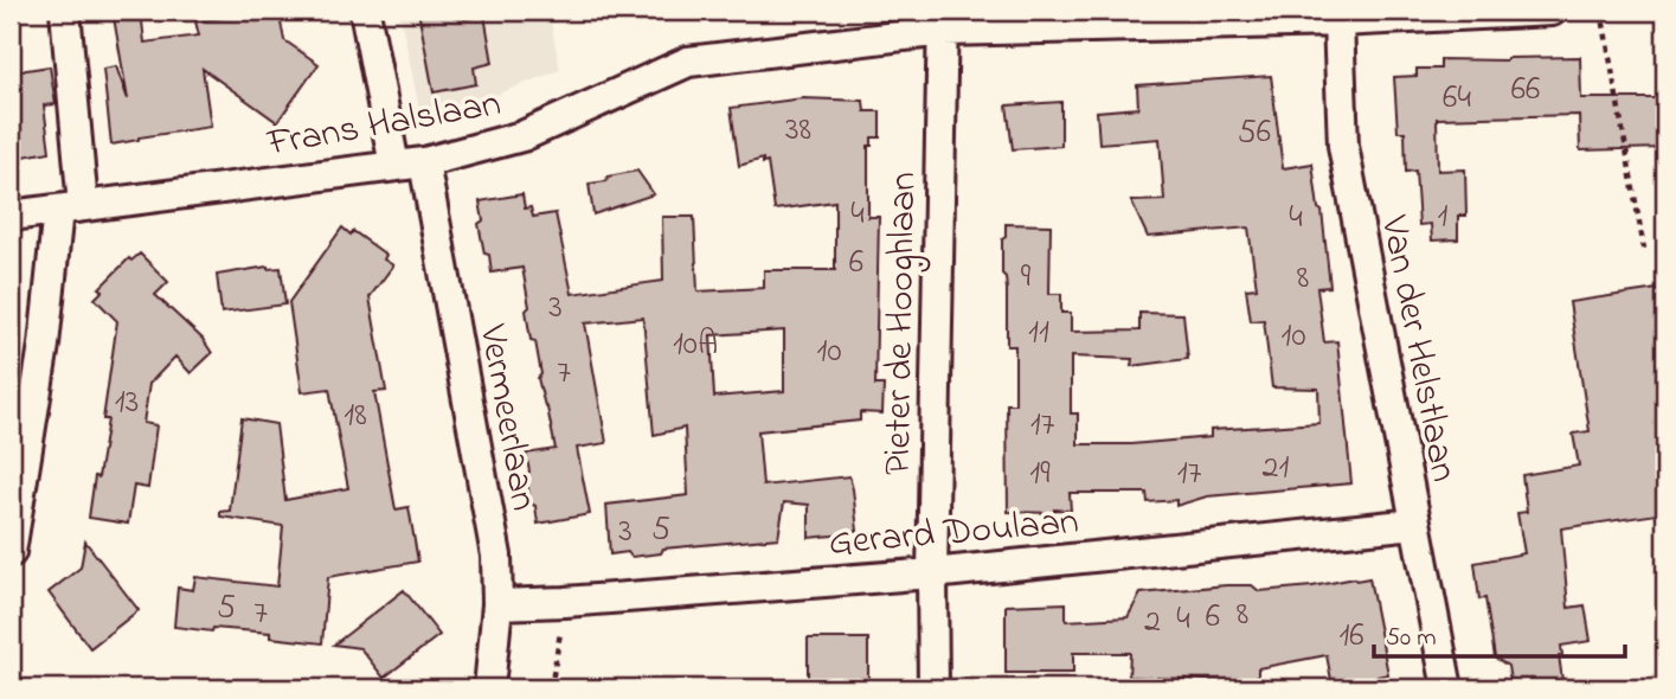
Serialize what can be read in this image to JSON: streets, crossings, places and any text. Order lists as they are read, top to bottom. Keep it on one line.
{"streets":{"street":["Frans Halslaan","Pieter de Hooghlaan","Van der Helstlaan","Vermeerlaan","Gerard Doulaan"]},"crossings":[["Frans Halslaan","Pieter de Hooghlaan"],["Frans Halslaan","Van der Helstlaan"],["Frans Halslaan","Vermeerlaan"],["Pieter de Hooghlaan","Gerard Doulaan"],["Van der Helstlaan","Gerard Doulaan"],["Vermeerlaan","Gerard Doulaan"]],"house_numbers":["66","64","38","56","4","1","4","6","9","8","3","11","10","10A","10","7","13","18","17","21","19","17","5","3","5","7","8","6","4","2","16"],"scale_bar":"50 m"}
